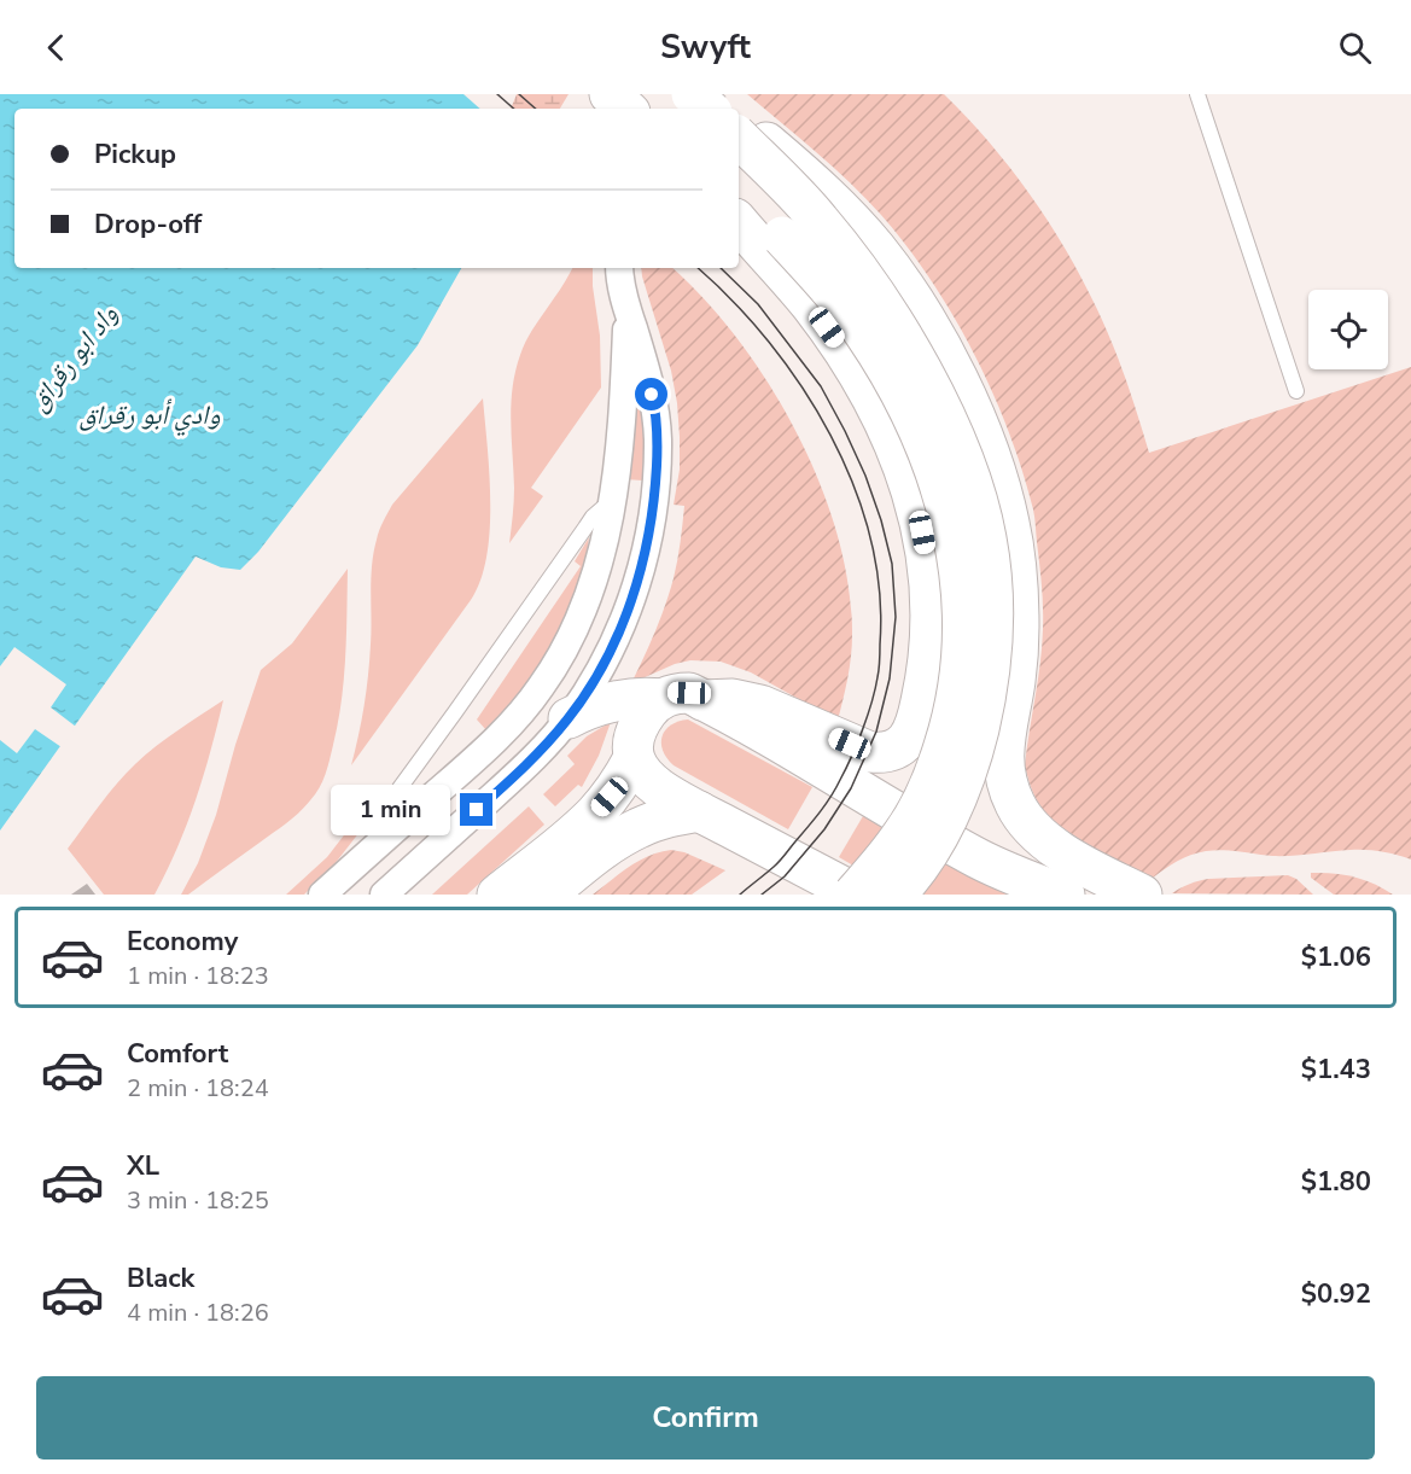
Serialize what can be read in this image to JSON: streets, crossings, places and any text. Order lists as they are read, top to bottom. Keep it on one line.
{"water":["واد ابو رقراق","وادي أبو رقراق"],"page":{"header":"Swyft","banner":["Pickup","Drop-off"],"bubble":"1 min","list":[{"name":"Economy","note":"1 min · 18:23","value":"$1.06"},{"name":"Comfort","note":"2 min · 18:24","value":"$1.43"},{"name":"XL","note":"3 min · 18:25","value":"$1.80"},{"name":"Black","note":"4 min · 18:26","value":"$0.92"}],"buttons":"Confirm"}}
